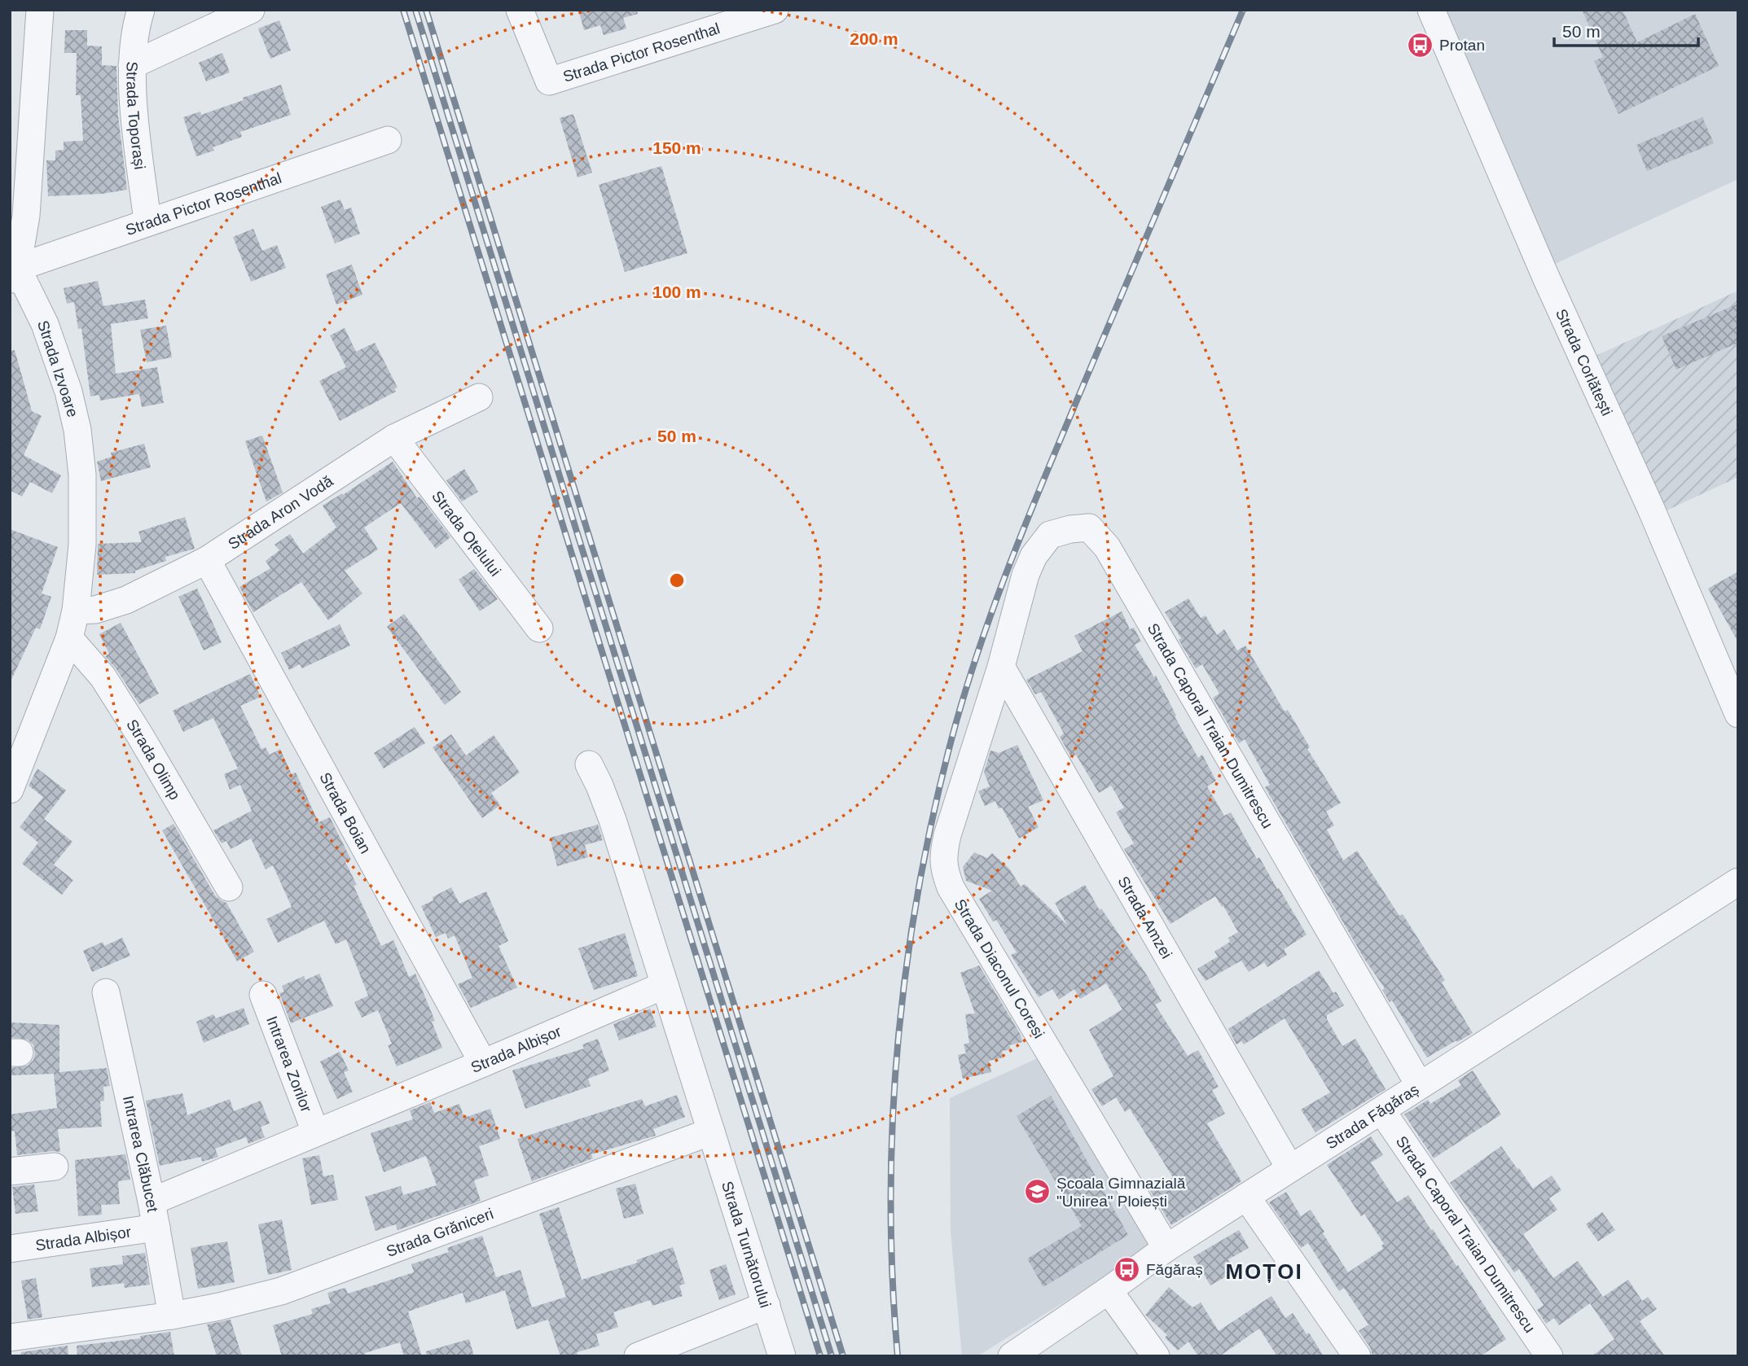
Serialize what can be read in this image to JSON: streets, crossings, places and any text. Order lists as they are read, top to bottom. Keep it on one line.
{"streets":{"street":["Strada Pictor Rosenthal","Strada Toporași","Strada Corlătești","Strada Izvoare","Strada Aron Vodă","Strada Oțelului","Strada Caporal Traian Dumitrescu","Strada Olimp","Strada Boian","Strada Amzei","Strada Diaconul Coresi","Strada Albișor","Intrarea Zorilor","Strada Făgăraș","Intrarea Clăbucet","Strada Grăniceri","Strada Turnătorului"]},"crossings":[["Strada Pictor Rosenthal","Strada Toporași"],["Strada Pictor Rosenthal","Strada Izvoare"],["Strada Izvoare","Strada Aron Vodă"],["Strada Izvoare","Strada Olimp"],["Strada Aron Vodă","Strada Oțelului"],["Strada Aron Vodă","Strada Boian"],["Strada Caporal Traian Dumitrescu","Strada Amzei"],["Strada Caporal Traian Dumitrescu","Strada Diaconul Coresi"],["Strada Caporal Traian Dumitrescu","Strada Făgăraș"],["Strada Boian","Strada Albișor"],["Strada Amzei","Strada Diaconul Coresi"],["Strada Amzei","Strada Făgăraș"],["Strada Diaconul Coresi","Strada Făgăraș"],["Strada Albișor","Intrarea Zorilor"],["Strada Albișor","Intrarea Clăbucet"],["Intrarea Clăbucet","Strada Grăniceri"],["Strada Grăniceri","Strada Turnătorului"]],"districts":["MOȚOI"],"places":{"bus stop":["Protan","Făgăraș"],"school or university":["Școala Gimnazială \"Unirea\" Ploiești"]},"scale_bar":"50 m","rings":["200 m","150 m","100 m","50 m"]}
